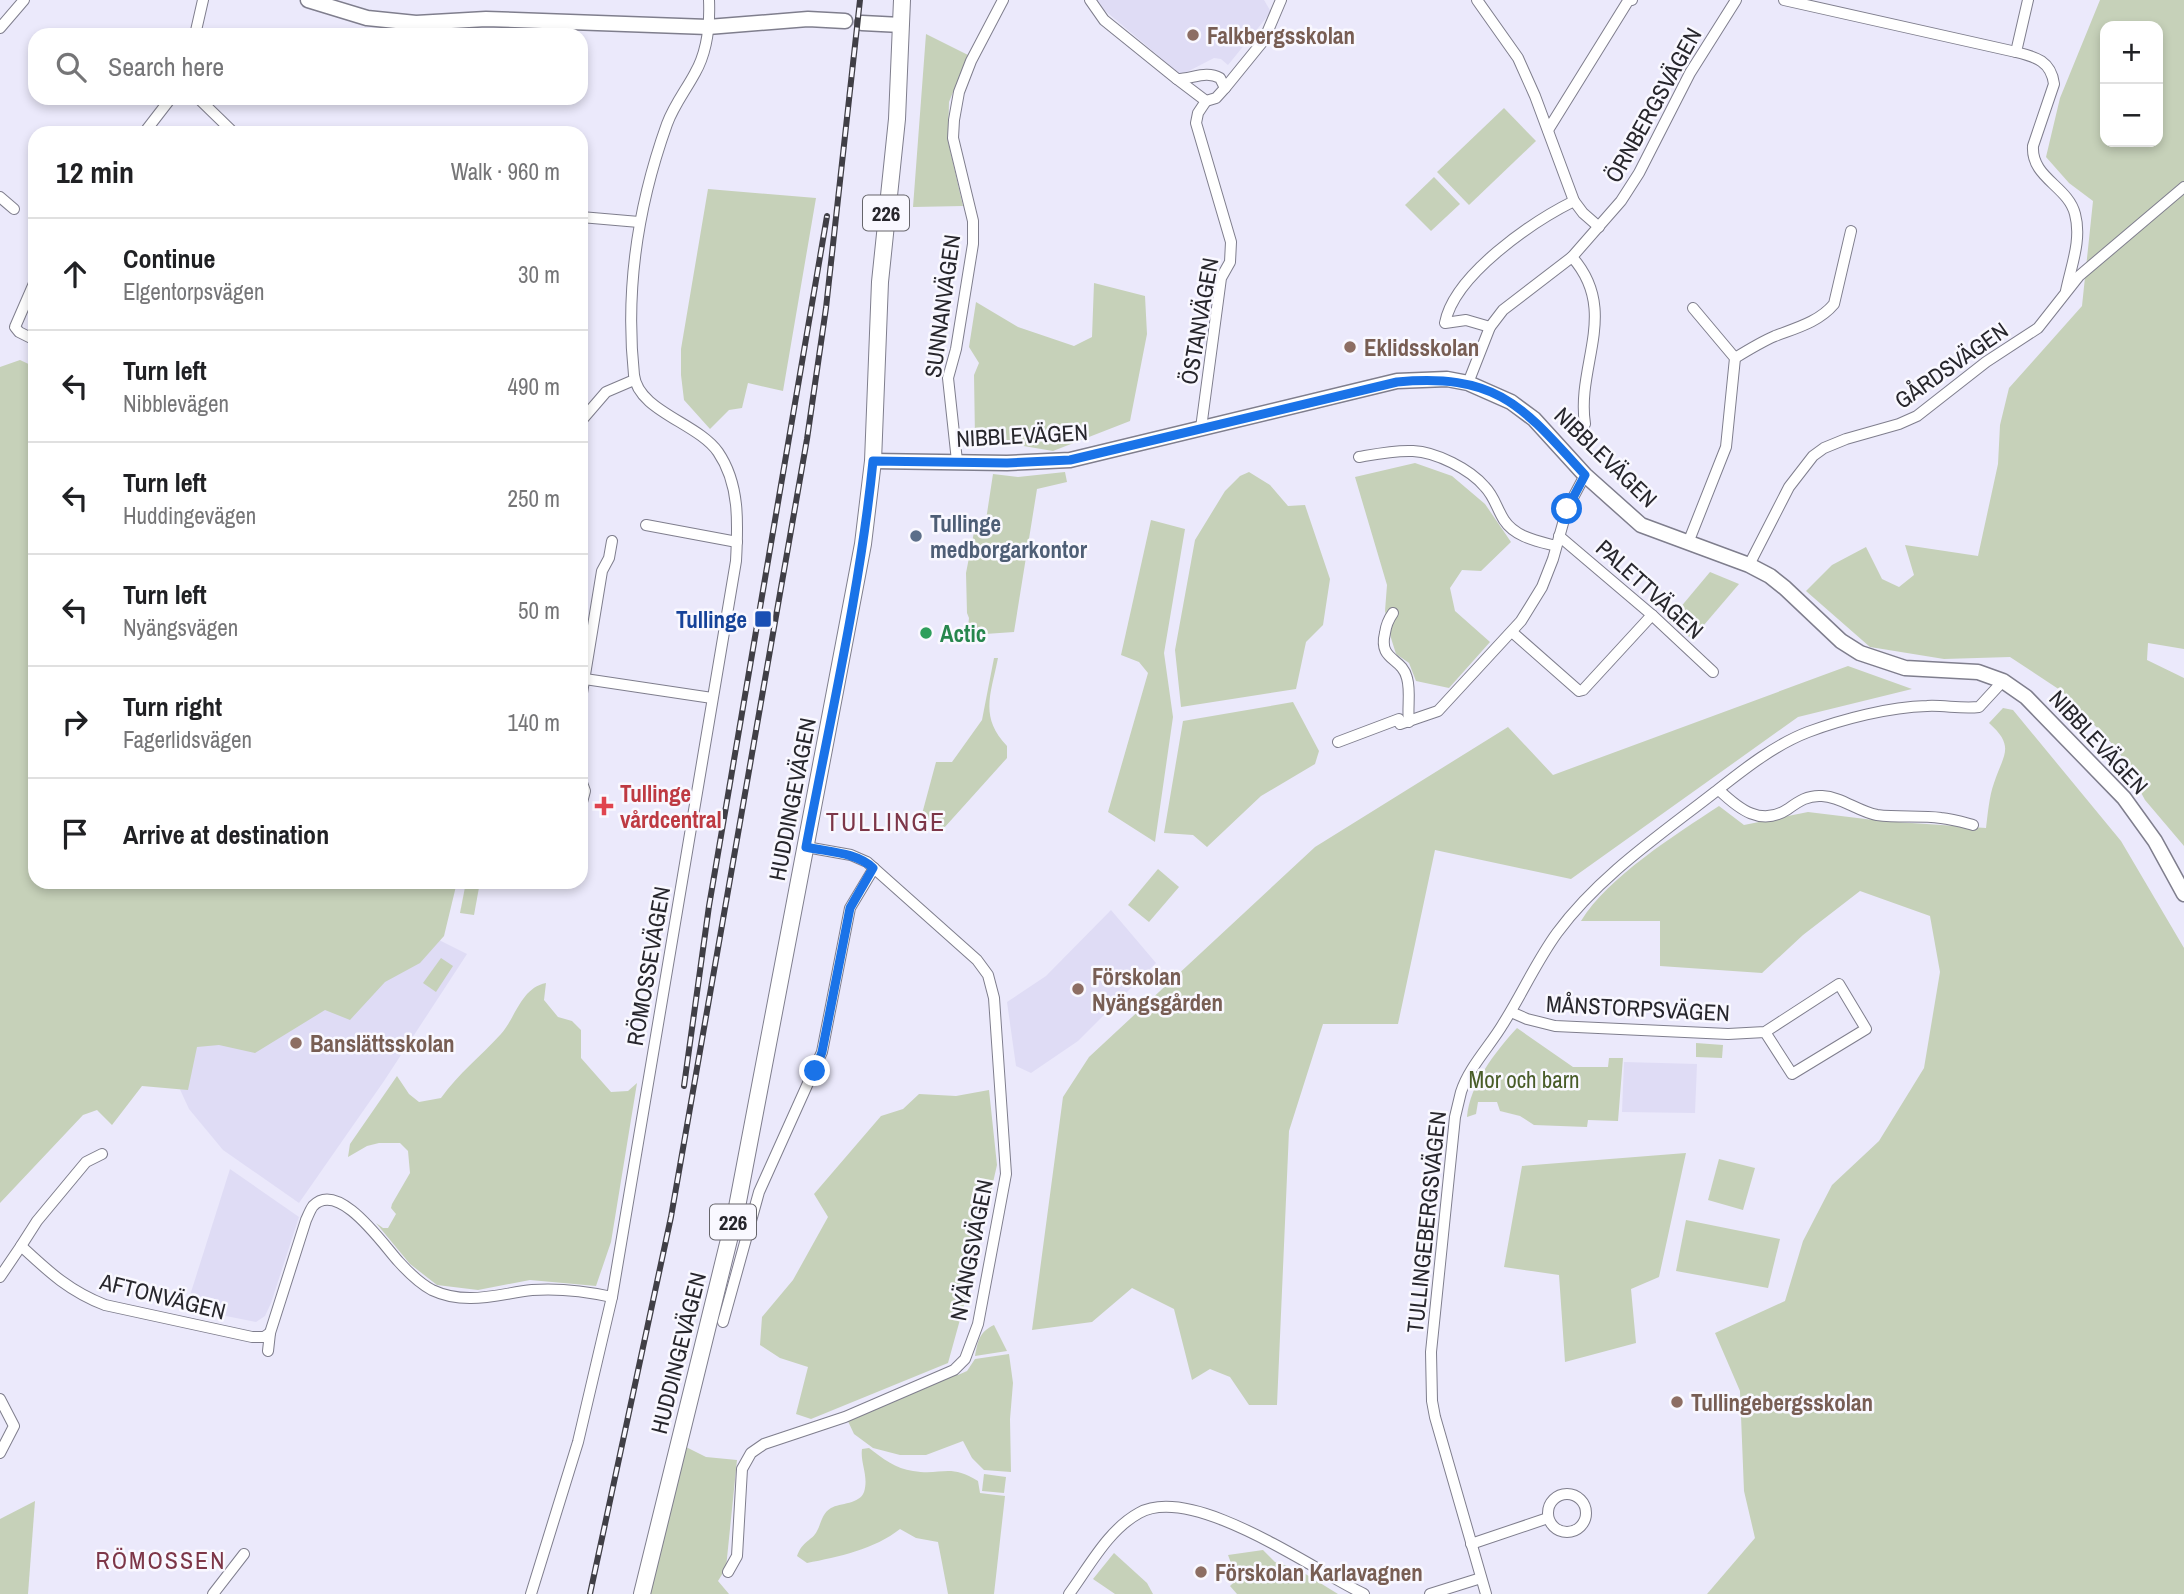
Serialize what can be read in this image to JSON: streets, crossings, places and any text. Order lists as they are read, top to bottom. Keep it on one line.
{"streets":{"main road":["226","HUDDINGEVÄGEN"],"street":["ÖRNBERGSVÄGEN","SUNNANVÄGEN","ÖSTANVÄGEN","GÅRDSVÄGEN","NIBBLEVÄGEN","PALETTVÄGEN","RÖMOSSEVÄGEN","MÅNSTORPSVÄGEN","TULLINGEBERGSVÄGEN","NYÄNGSVÄGEN","AFTONVÄGEN"]},"crossings":[["ÖRNBERGSVÄGEN","NIBBLEVÄGEN"],["SUNNANVÄGEN","NIBBLEVÄGEN"],["ÖSTANVÄGEN","NIBBLEVÄGEN"],["GÅRDSVÄGEN","NIBBLEVÄGEN"],["NIBBLEVÄGEN","HUDDINGEVÄGEN"],["NIBBLEVÄGEN","TULLINGEBERGSVÄGEN"],["HUDDINGEVÄGEN","NYÄNGSVÄGEN"],["MÅNSTORPSVÄGEN","TULLINGEBERGSVÄGEN"]],"districts":["TULLINGE","RÖMOSSEN"],"parks":["Mor och barn"],"places":{"other":["Falkbergsskolan","Eklidsskolan","Tullinge medborgarkontor","Actic","Förskolan Nyängsgården","Banslättsskolan","Tullingebergsskolan","Förskolan Karlavagnen"],"transit":["Tullinge"],"health":["Tullinge vårdcentral"]},"page":{"map_buttons":["+","−"],"search":"Search here","heading":["12 min","Walk · 960 m"],"list":[["Continue","Elgentorpsvägen","30 m"],["Turn left","Nibblevägen","490 m"],["Turn left","Huddingevägen","250 m"],["Turn left","Nyängsvägen","50 m"],["Turn right","Fagerlidsvägen","140 m"],"Arrive at destination"]}}
